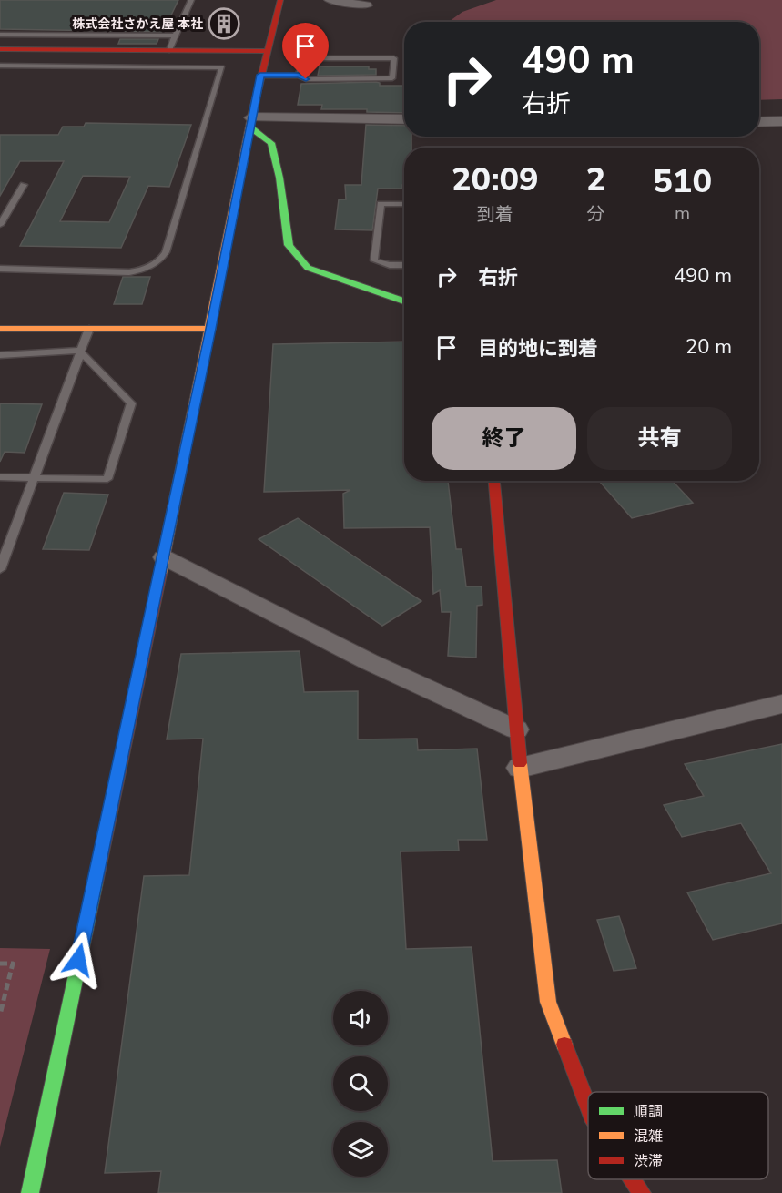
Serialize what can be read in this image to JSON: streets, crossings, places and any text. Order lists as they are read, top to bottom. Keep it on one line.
{"places":{"building":["株式会社さかえ屋 本社"]},"legend":["順調","混雑","渋滞"],"page":{"turn":["490 m","右折"],"eta":["20:09","到着","2","分","510","m"],"list":[{"name":"右折","value":"490 m"},{"name":"目的地に到着","value":"20 m"}],"buttons":["終了","共有"]}}
